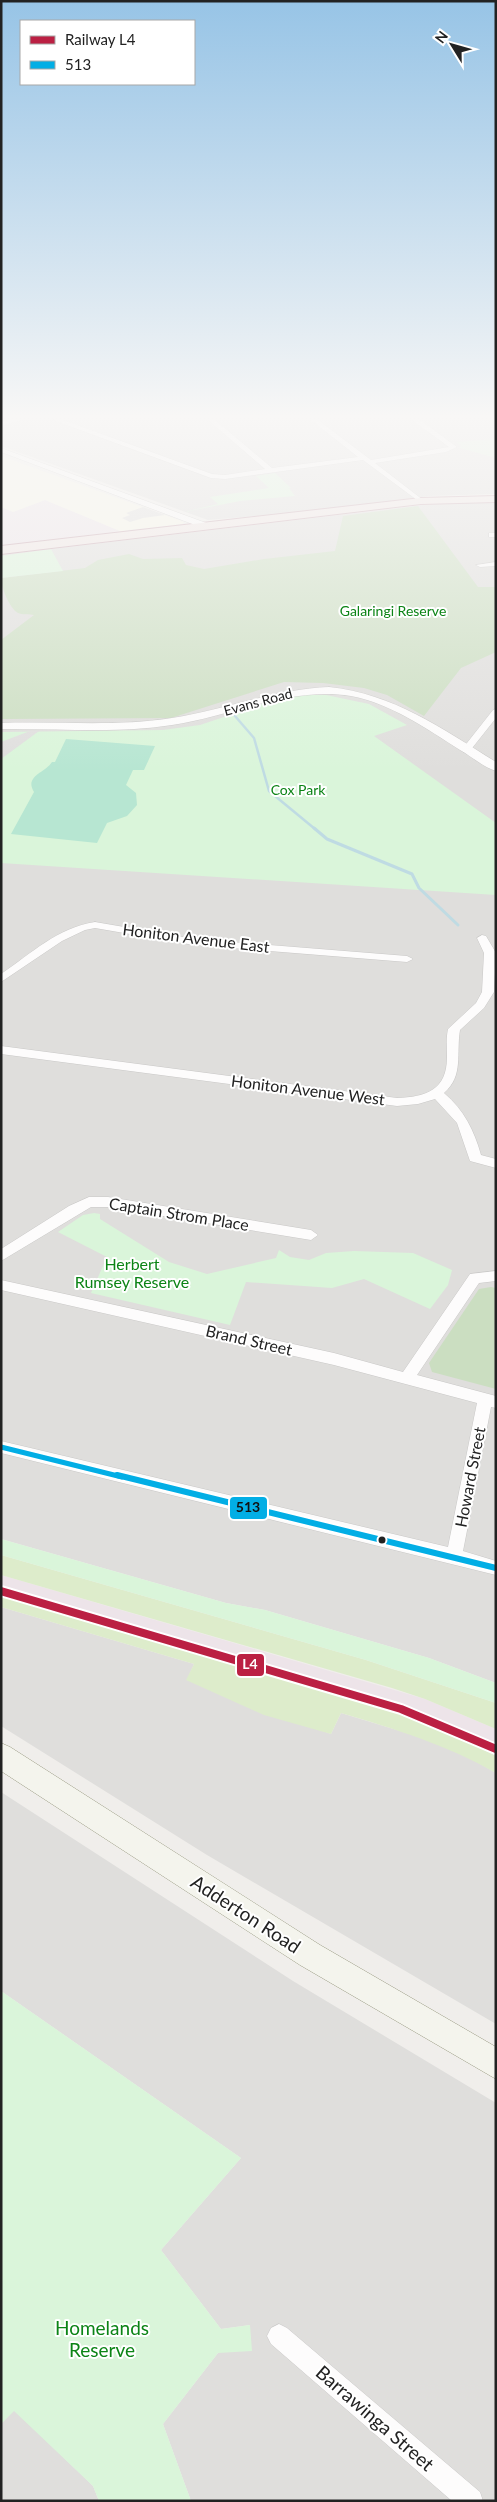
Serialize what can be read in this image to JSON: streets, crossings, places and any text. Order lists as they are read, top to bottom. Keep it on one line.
{"streets":{"main road":["Adderton Road"],"street":["Evans Road","Honiton Avenue East","Honiton Avenue West","Captain Strom Place","Brand Street","Howard Street","Barrawinga Street"]},"crossings":[["Brand Street","Howard Street"]],"parks":["Galaringi Reserve","Cox Park","Herbert Rumsey Reserve","Homelands Reserve"],"lines":["transit line 513","rail line L4"],"legend":["Railway L4","513"],"north":"top left"}
